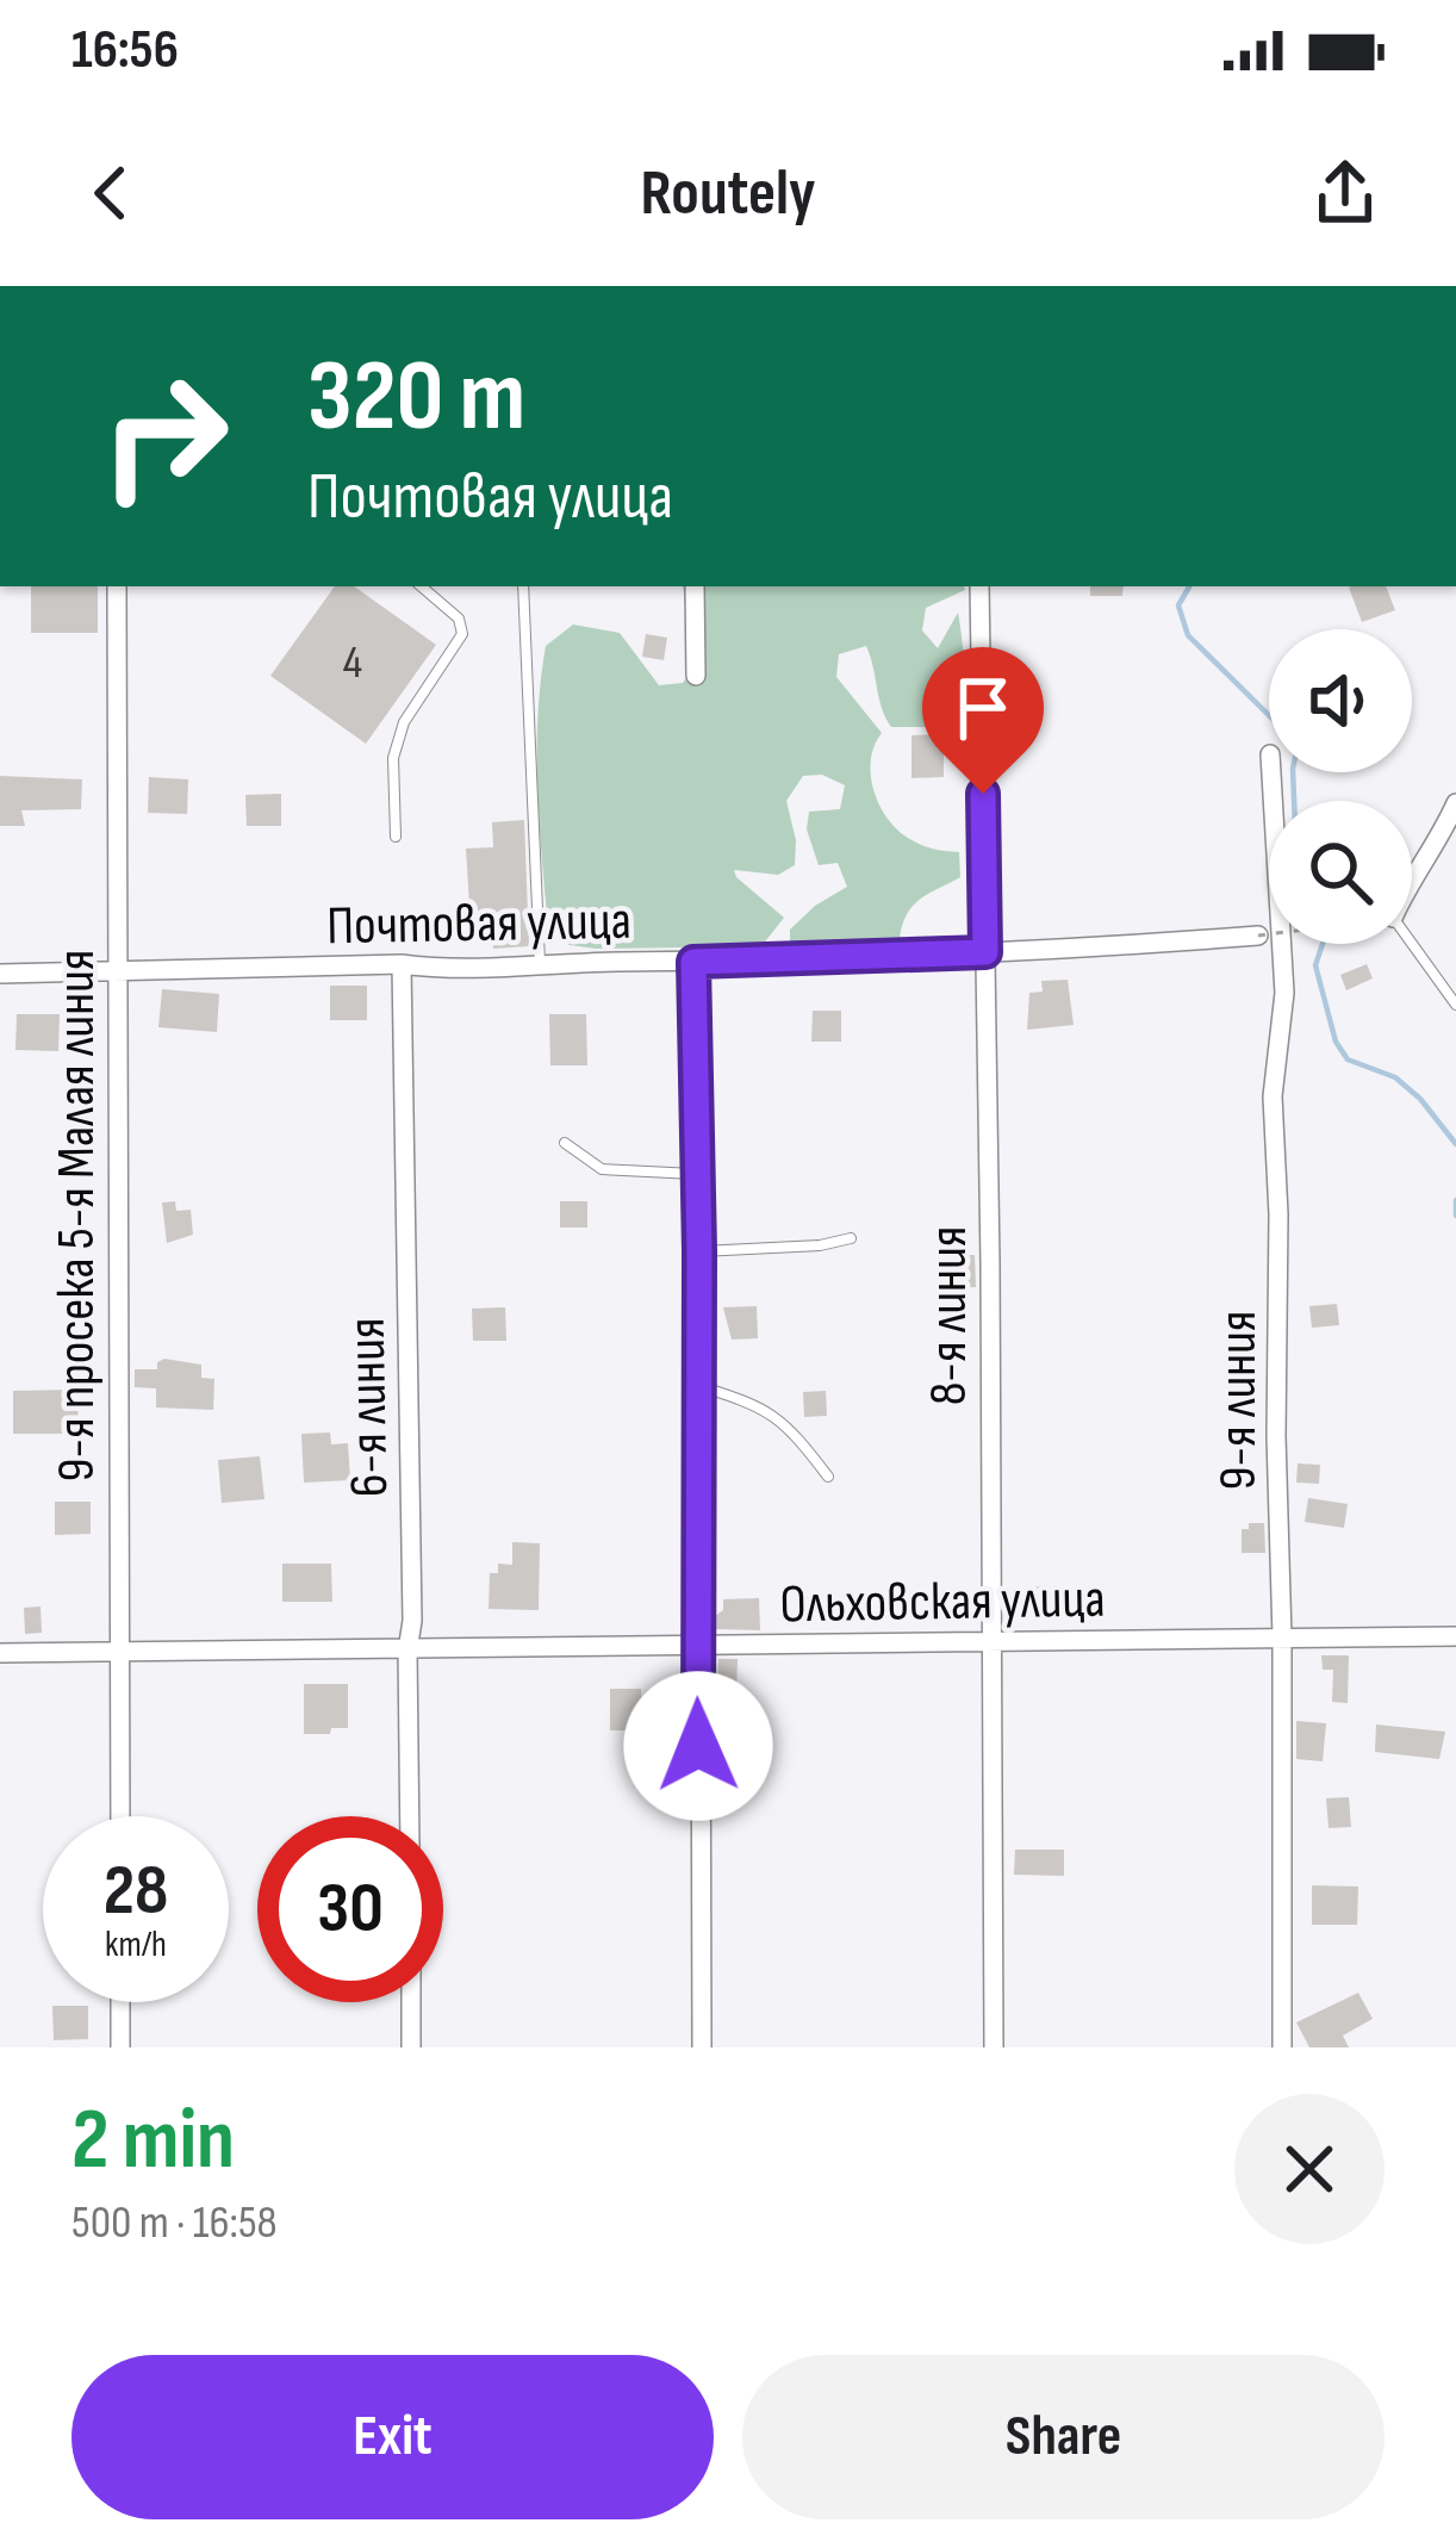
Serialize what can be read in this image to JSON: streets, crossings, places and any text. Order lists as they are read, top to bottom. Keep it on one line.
{"streets":{"street":["Почтовая улица","9-я просека 5-я Малая линия","8-я линия","9-я линия","6-я линия","Ольховская улица"]},"crossings":[["Почтовая улица","9-я просека 5-я Малая линия"],["Почтовая улица","8-я линия"],["Почтовая улица","6-я линия"],["9-я просека 5-я Малая линия","Ольховская улица"],["8-я линия","Ольховская улица"],["9-я линия","Ольховская улица"],["6-я линия","Ольховская улица"]],"house_numbers":["4"],"page":{"status":"16:56","header":"Routely","turn":["320 m","Почтовая улица"],"speed":"28 km/h","limit":"30","heading":["2 min","500 m · 16:58"],"buttons":["Exit","Share"]}}
